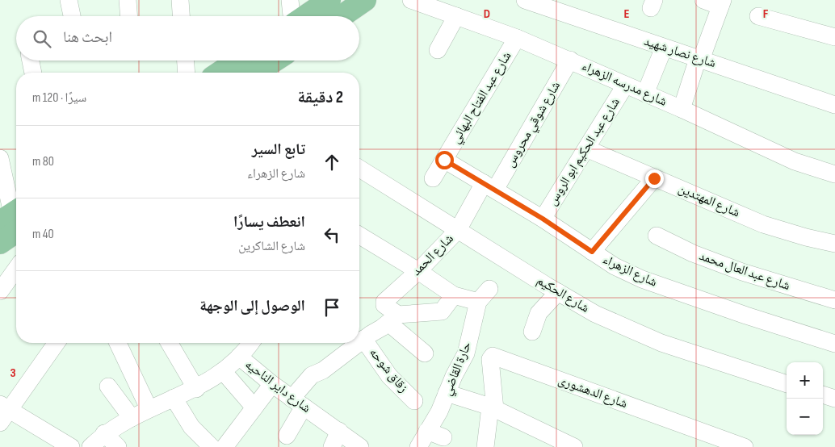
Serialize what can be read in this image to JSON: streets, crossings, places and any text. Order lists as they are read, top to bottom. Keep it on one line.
{"streets":{"street":["شارع نصار شهيد","شارع مدرسه الزهراء","شارع عبد الفتاح البهائي","شارع شوقي محروس","شارع عبد الحكيم ابو الروس","شارع المهتدين","شارع الحمد","شارع الزهراء","شارع عبد العال محمد","شارع الحكيم","حارة القاضي","زقاق شوحه","شارع داير الناحيه","شارع الدهشورى"]},"crossings":[["شارع مدرسه الزهراء","شارع عبد الفتاح البهائي"],["شارع مدرسه الزهراء","شارع شوقي محروس"],["شارع مدرسه الزهراء","شارع عبد الحكيم ابو الروس"],["شارع عبد الفتاح البهائي","شارع الزهراء"],["شارع شوقي محروس","شارع الحمد"],["شارع شوقي محروس","شارع الزهراء"],["شارع عبد الحكيم ابو الروس","شارع المهتدين"],["شارع عبد الحكيم ابو الروس","شارع الزهراء"],["شارع الحمد","شارع الزهراء"],["شارع الحمد","شارع الحكيم"]],"page":{"search":"ابحث هنا","heading":["2 دقيقة","سيرًا · 120 m"],"list":[["تابع السير","شارع الزهراء","80 m"],["انعطف يسارًا","شارع الشاكرين","40 m"],"الوصول إلى الوجهة"],"map_buttons":["+","−"]},"grid":{"columns":["D","E","F"],"rows":["3"]}}
